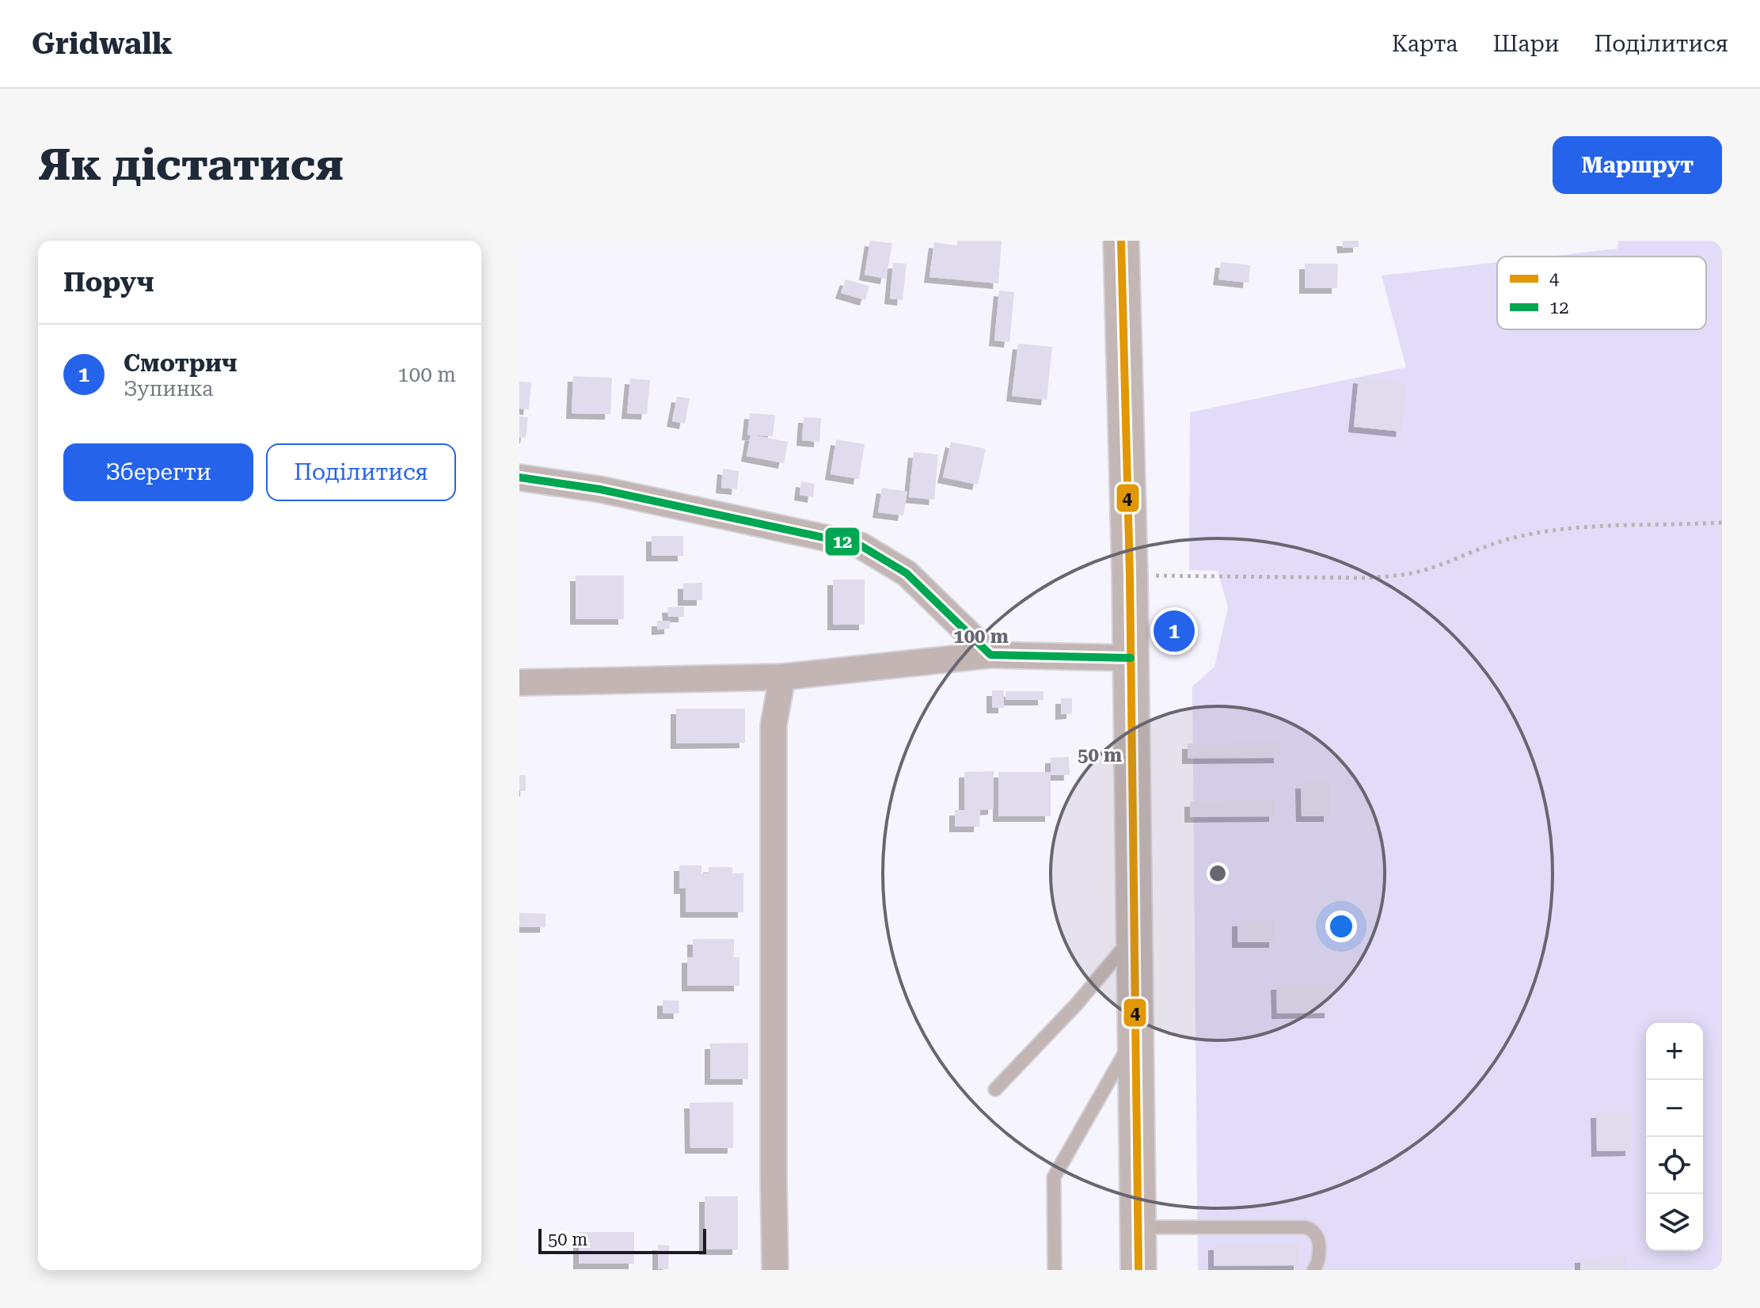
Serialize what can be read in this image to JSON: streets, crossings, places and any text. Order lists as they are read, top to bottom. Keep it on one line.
{"lines":["transit line 4","transit line 12"],"legend":["4","12"],"scale_bar":"50 m","page":{"header":"Gridwalk","nav":["Карта","Шари","Поділитися"],"buttons":["Маршрут",["Зберегти","Поділитися"]],"title":"Як дістатися","heading":"Поруч","list":[{"mark":"1","name":"Смотрич","note":"Зупинка","value":"100 m"}],"pins":"1","map_buttons":["+","−"],"scale":"50 m"},"rings":["100 m","50 m"]}
